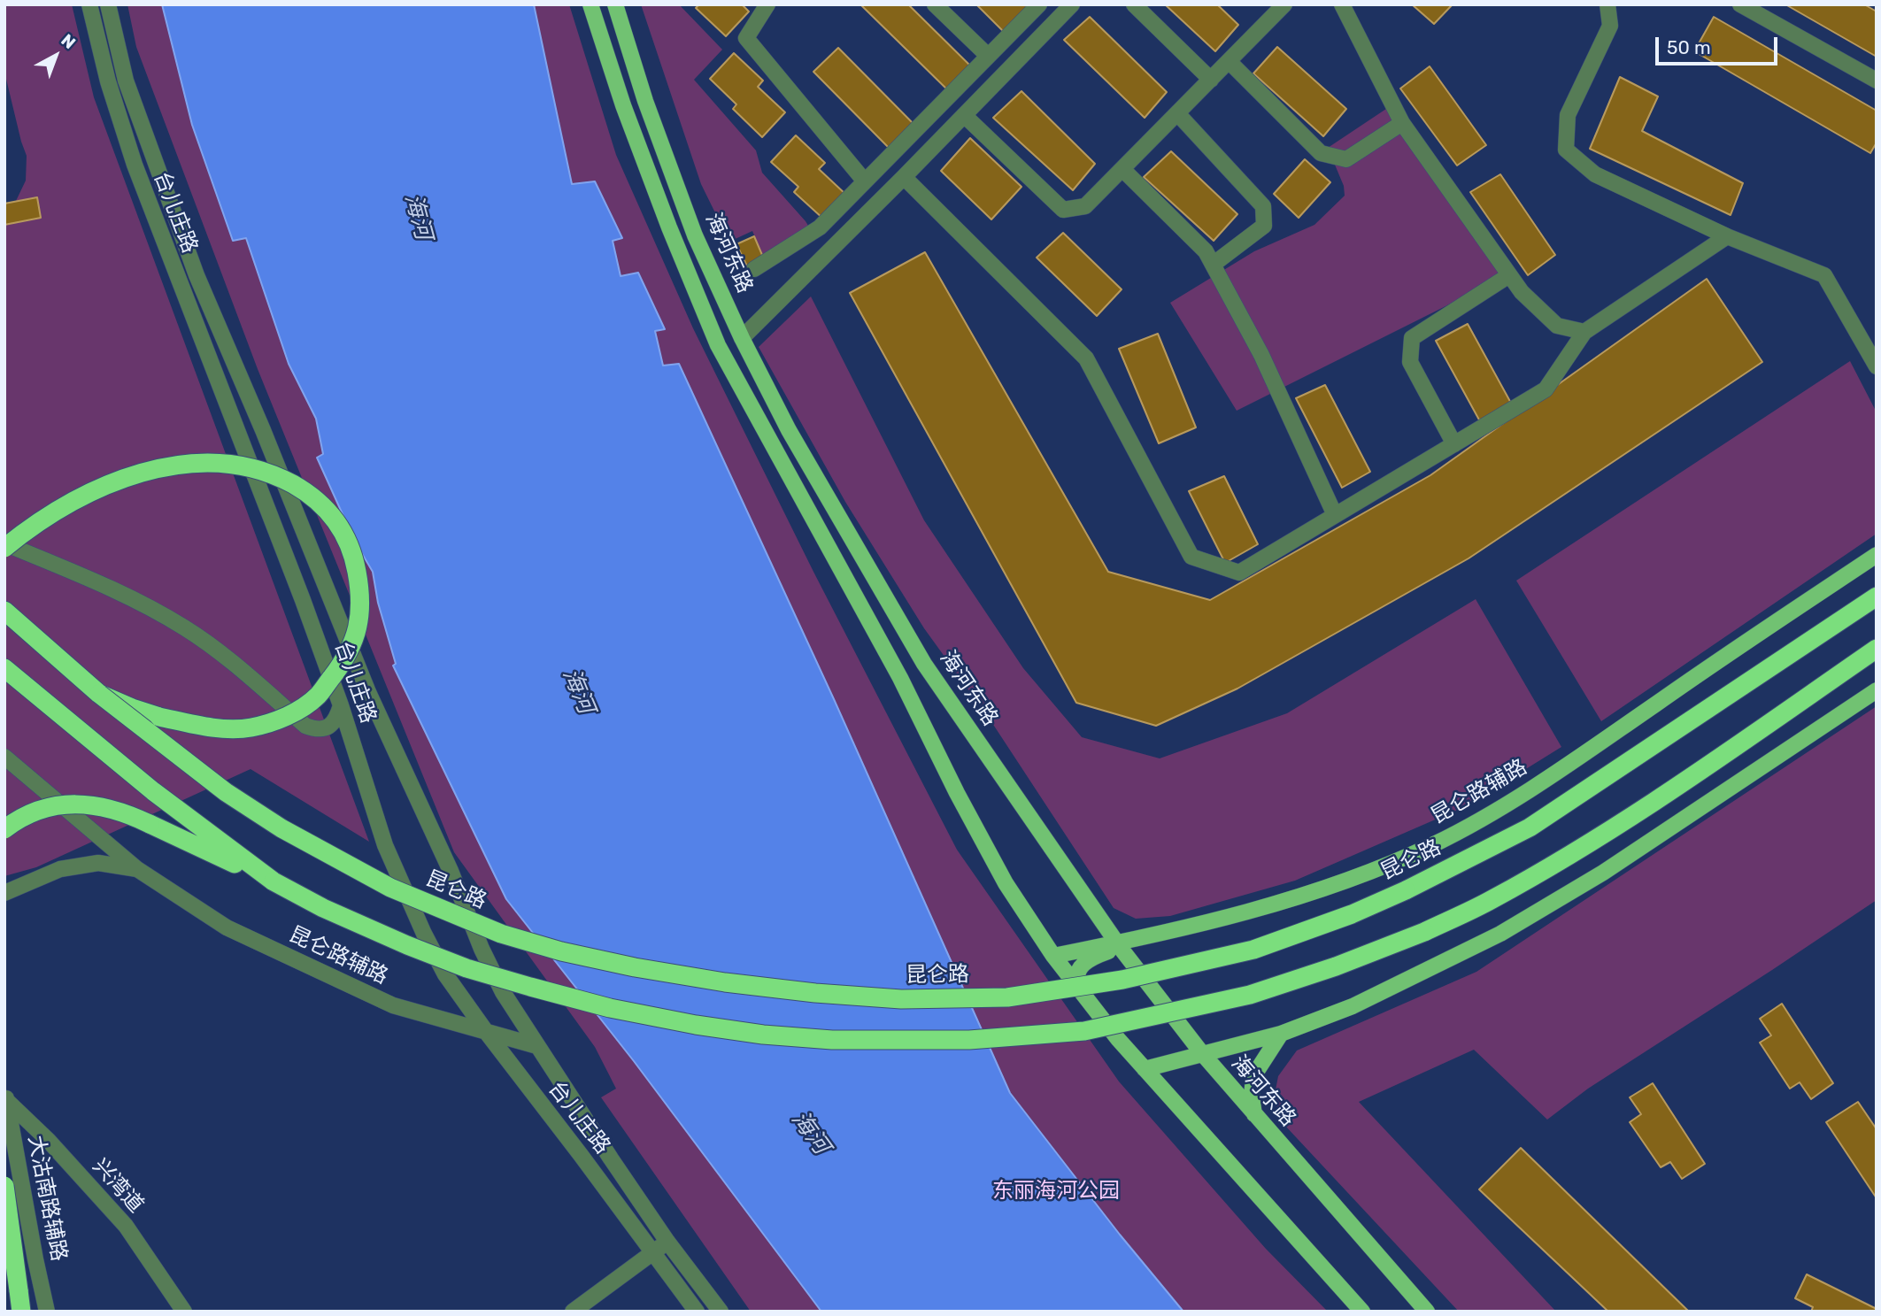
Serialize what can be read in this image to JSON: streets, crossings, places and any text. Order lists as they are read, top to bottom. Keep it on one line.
{"streets":{"highway":["昆仑路"],"main road":["海河东路","昆仑路辅路"],"street":["台儿庄路","兴湾道","大沽南路辅路"]},"crossings":[["台儿庄路","昆仑路辅路"],["海河东路","昆仑路辅路"],["兴湾道","大沽南路辅路"]],"water":["海河"],"parks":["东丽海河公园"],"scale_bar":"50 m","north":"top right"}
